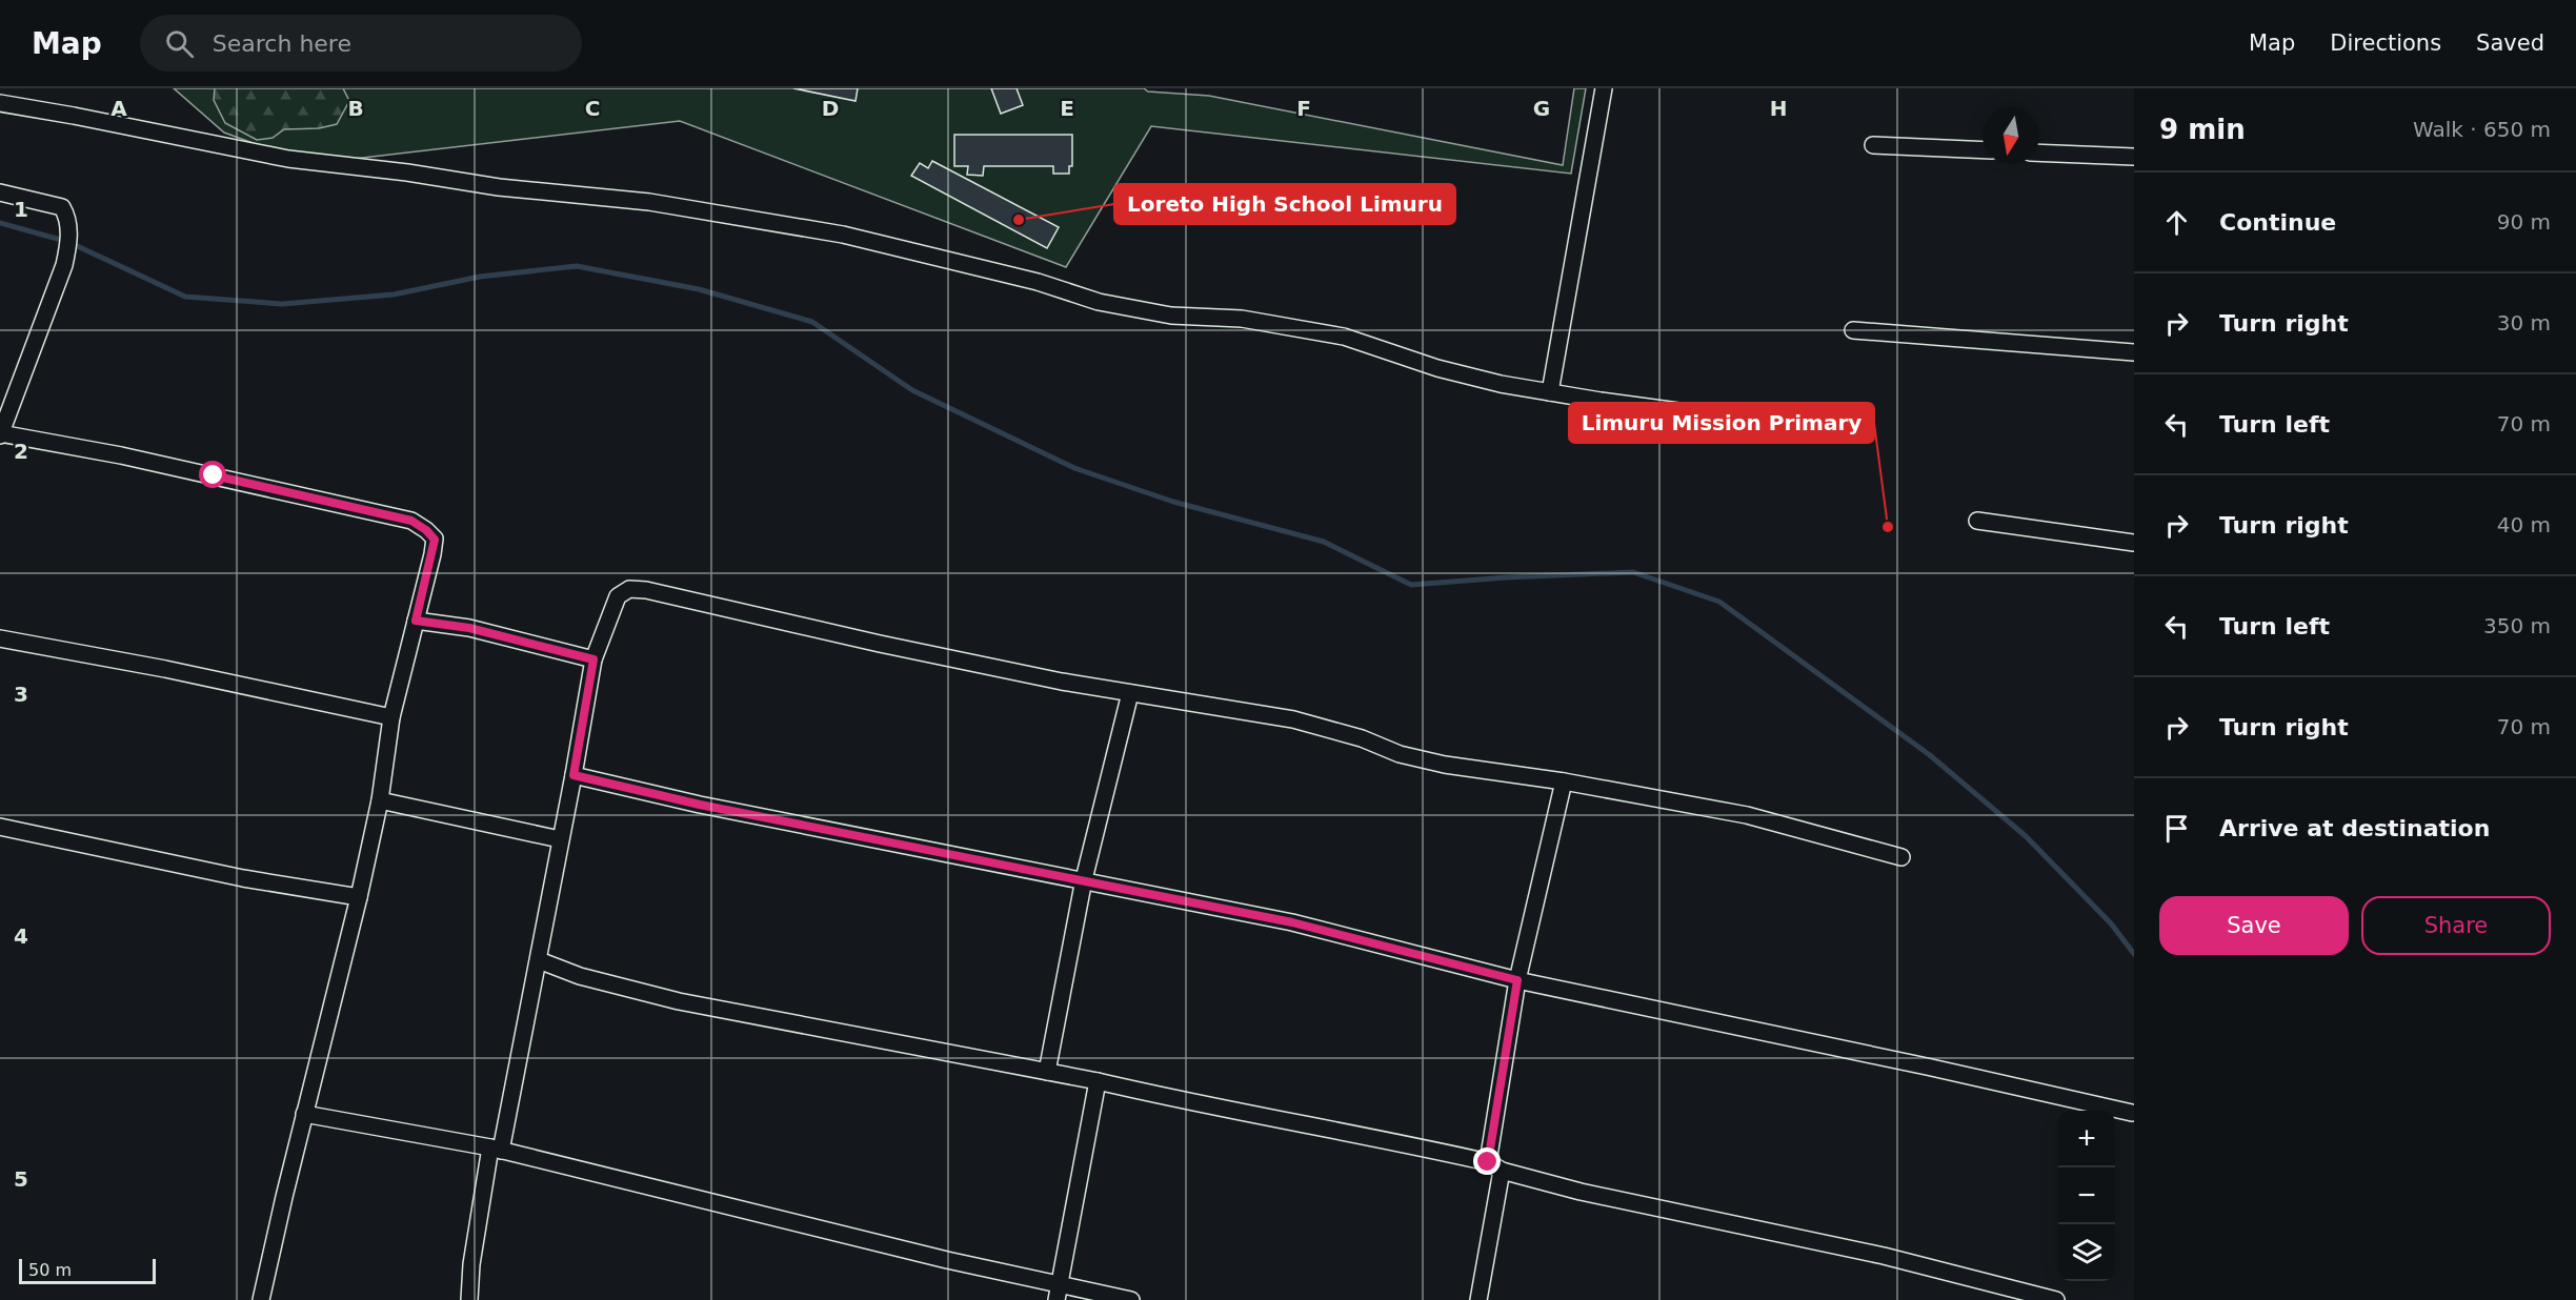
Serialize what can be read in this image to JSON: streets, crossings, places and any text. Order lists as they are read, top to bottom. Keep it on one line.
{"places":["Loreto High School Limuru","Limuru Mission Primary"],"scale_bar":"50 m","north":"bottom","page":{"header":"Map","search":"Search here","nav":["Map","Directions","Saved"],"heading":["9 min","Walk · 650 m"],"list":[["Continue","90 m"],["Turn right","30 m"],["Turn left","70 m"],["Turn right","40 m"],["Turn left","350 m"],["Turn right","70 m"],"Arrive at destination"],"buttons":["Save","Share"],"map_buttons":["+","−"],"scale":"50 m"},"grid":{"columns":["A","B","C","D","E","F","G","H"],"rows":["1","2","3","4","5"]}}
